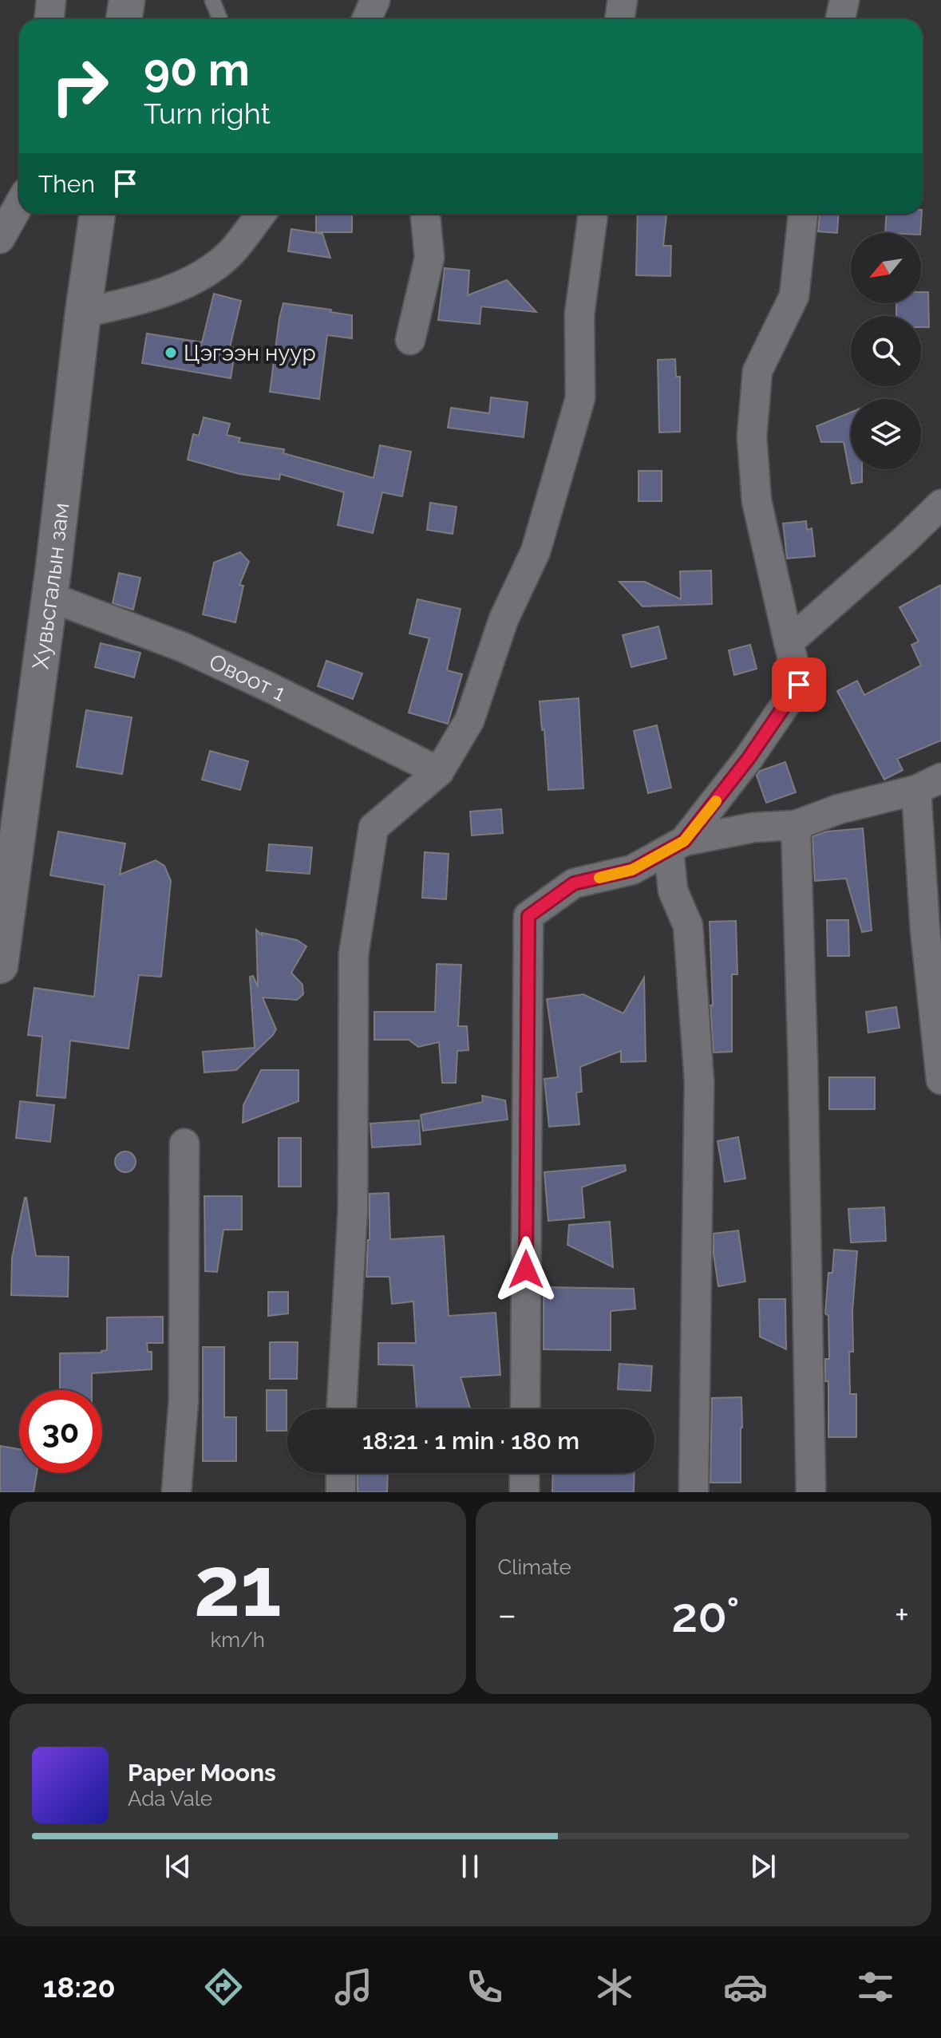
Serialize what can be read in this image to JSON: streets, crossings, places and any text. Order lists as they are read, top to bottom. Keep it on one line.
{"streets":{"main road":["Хувьсгалын зам"],"street":["Овоот 1"]},"crossings":[["Хувьсгалын зам","Овоот 1"]],"places":["Цэгээн нуур"],"north":"bottom left","page":{"turn":["90 m","Turn right"],"then":"Then","limit":"30","trip":"18:21 · 1 min · 180 m","tile":[["21","km/h"],"Climate"],"heat":["−","20°","+"],"song":["Paper Moons","Ada Vale"],"tabs":"18:20"}}
